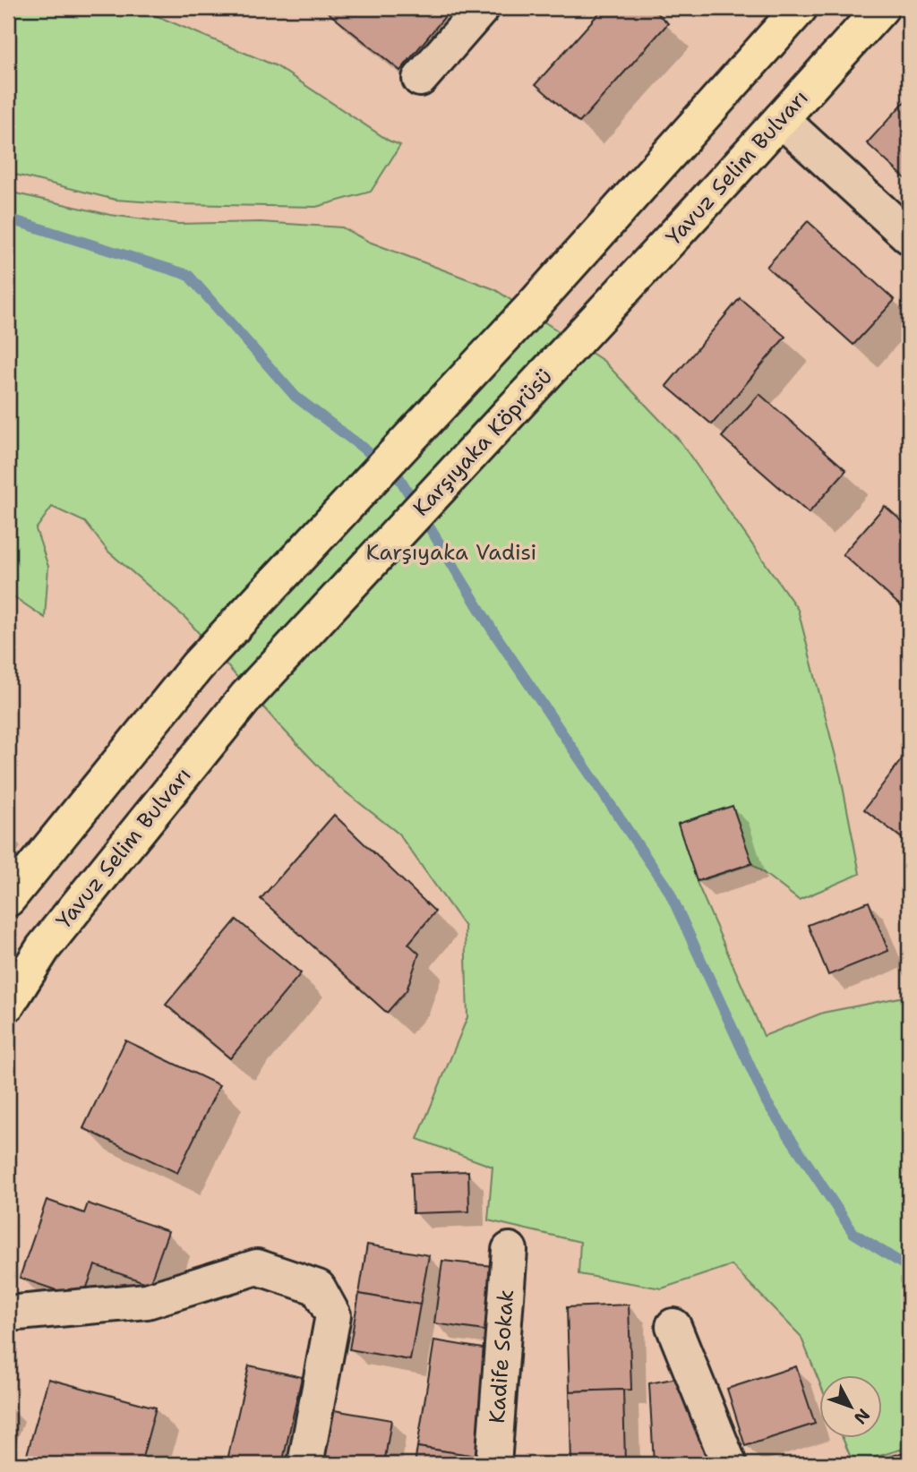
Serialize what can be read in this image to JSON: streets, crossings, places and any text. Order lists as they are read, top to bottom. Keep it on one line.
{"streets":{"main road":["Yavuz Selim Bulvarı","Karşıyaka Köprüsü"],"street":["Kadife Sokak"]},"crossings":[["Yavuz Selim Bulvarı","Karşıyaka Köprüsü"]],"parks":["Karşıyaka Vadisi"],"north":"bottom right"}
